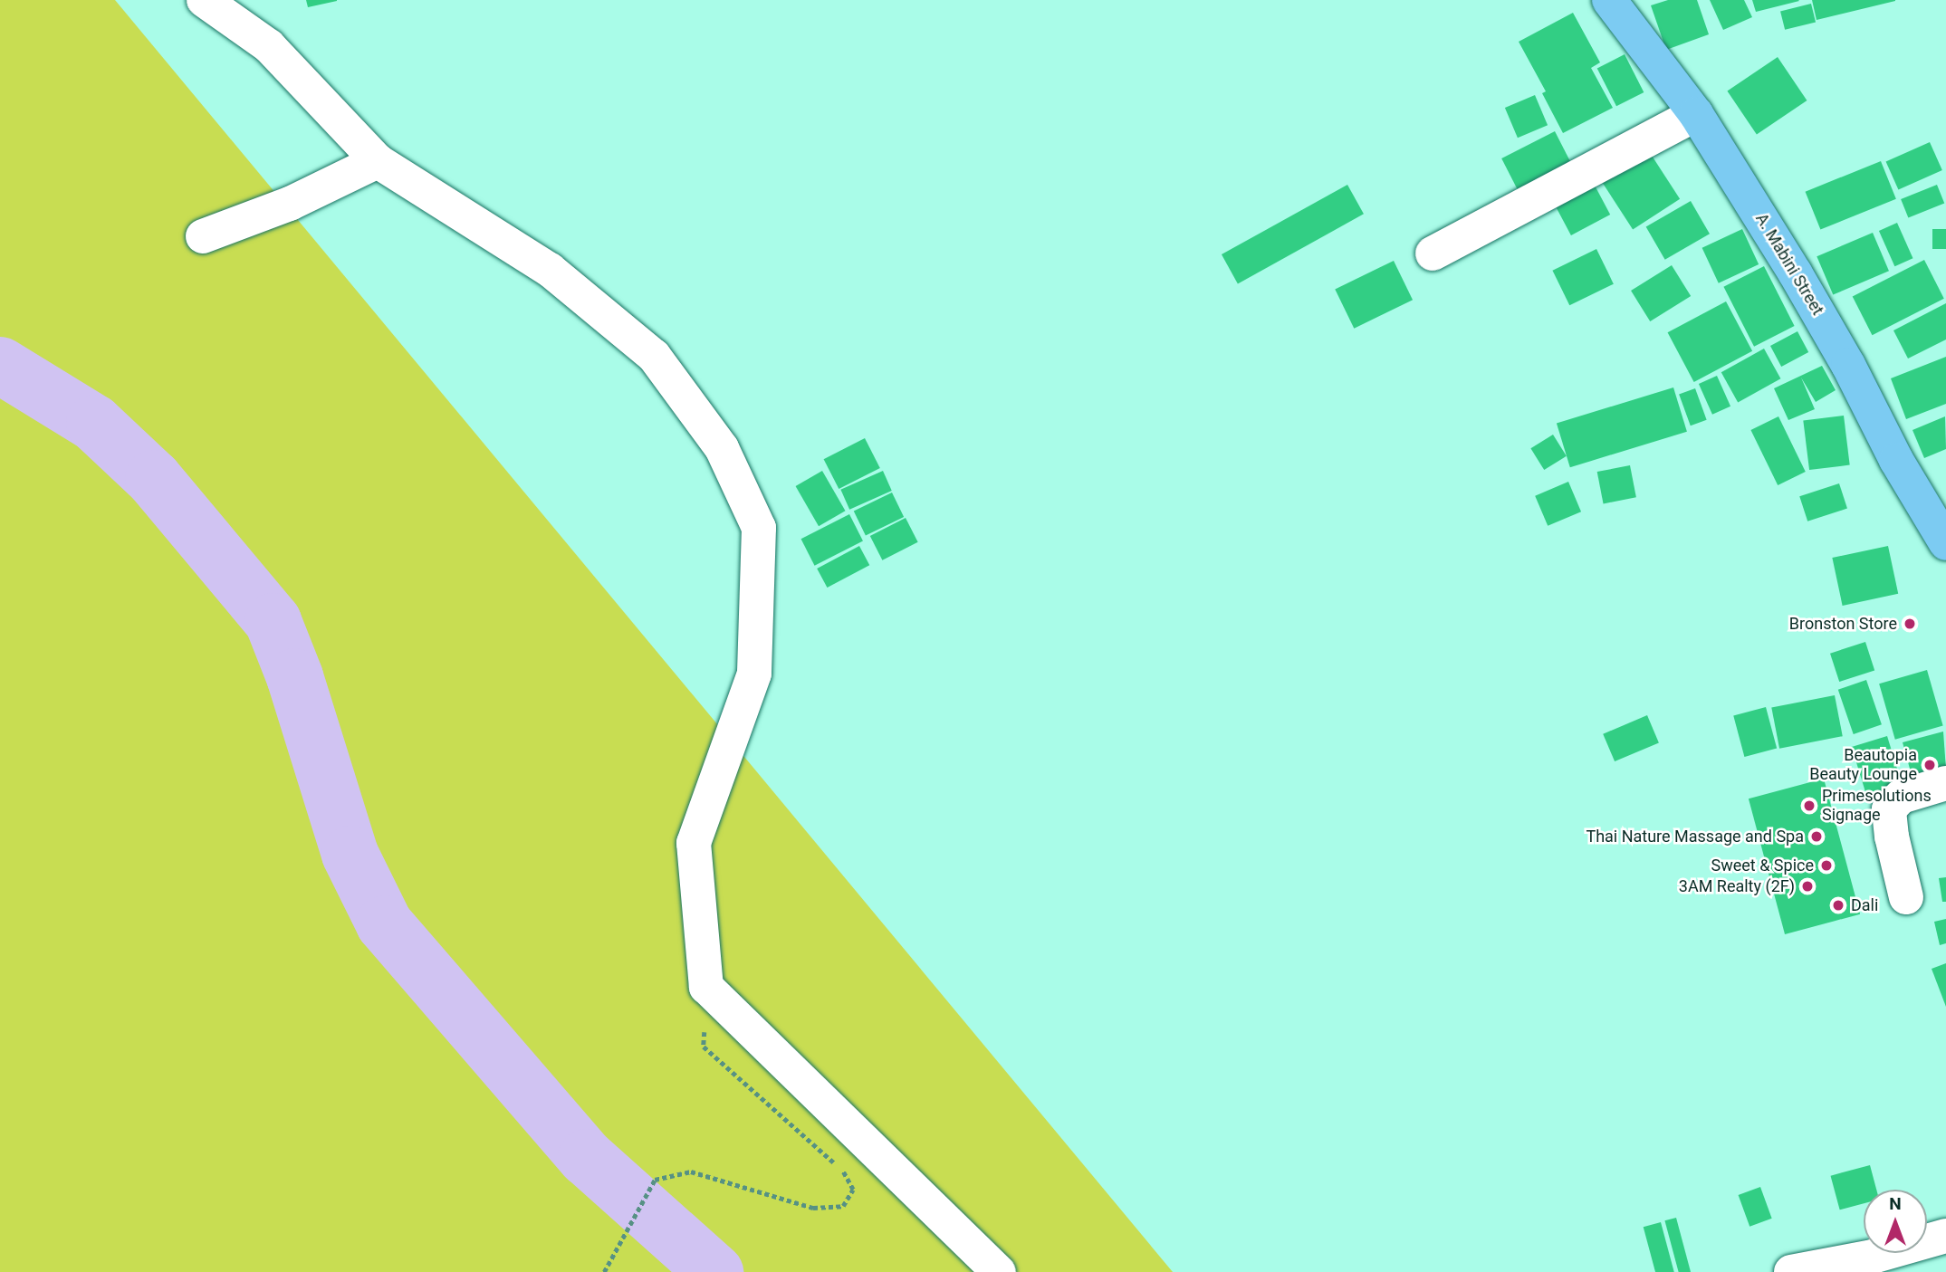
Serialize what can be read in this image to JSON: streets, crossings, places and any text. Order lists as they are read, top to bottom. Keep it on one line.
{"streets":{"main road":["A. Mabini Street"]},"places":["Bronston Store","Beautopia Beauty Lounge","Primesolutions Signage","Thai Nature Massage and Spa","Sweet & Spice","3AM Realty (2F)","Dali"],"north":"top"}
